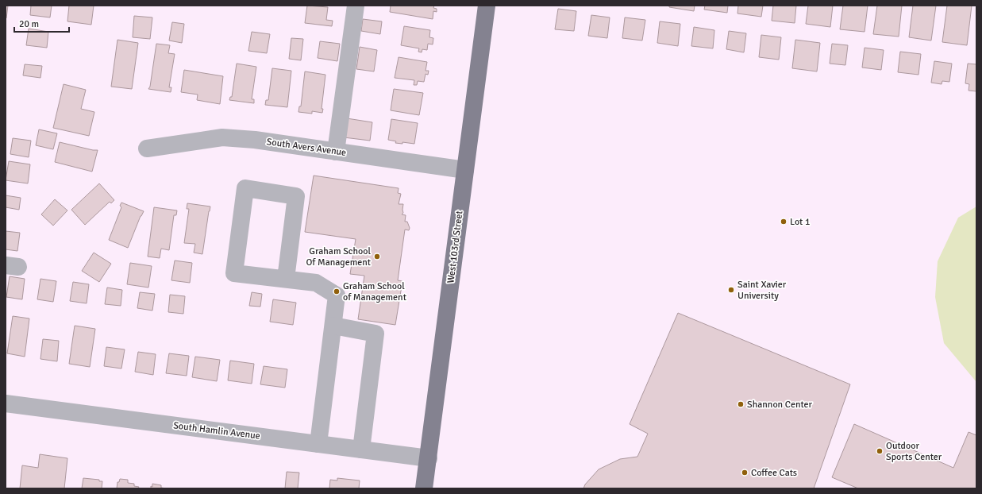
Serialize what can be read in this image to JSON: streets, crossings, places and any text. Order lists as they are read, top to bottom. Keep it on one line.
{"streets":{"main road":["West 103rd Street"],"street":["South Avers Avenue","South Hamlin Avenue"]},"crossings":[["South Avers Avenue","West 103rd Street"],["West 103rd Street","South Hamlin Avenue"]],"places":["Lot 1","Graham School Of Management","Saint Xavier University","Graham School of Management","Shannon Center","Outdoor Sports Center","Coffee Cats"],"scale_bar":"20 m"}
